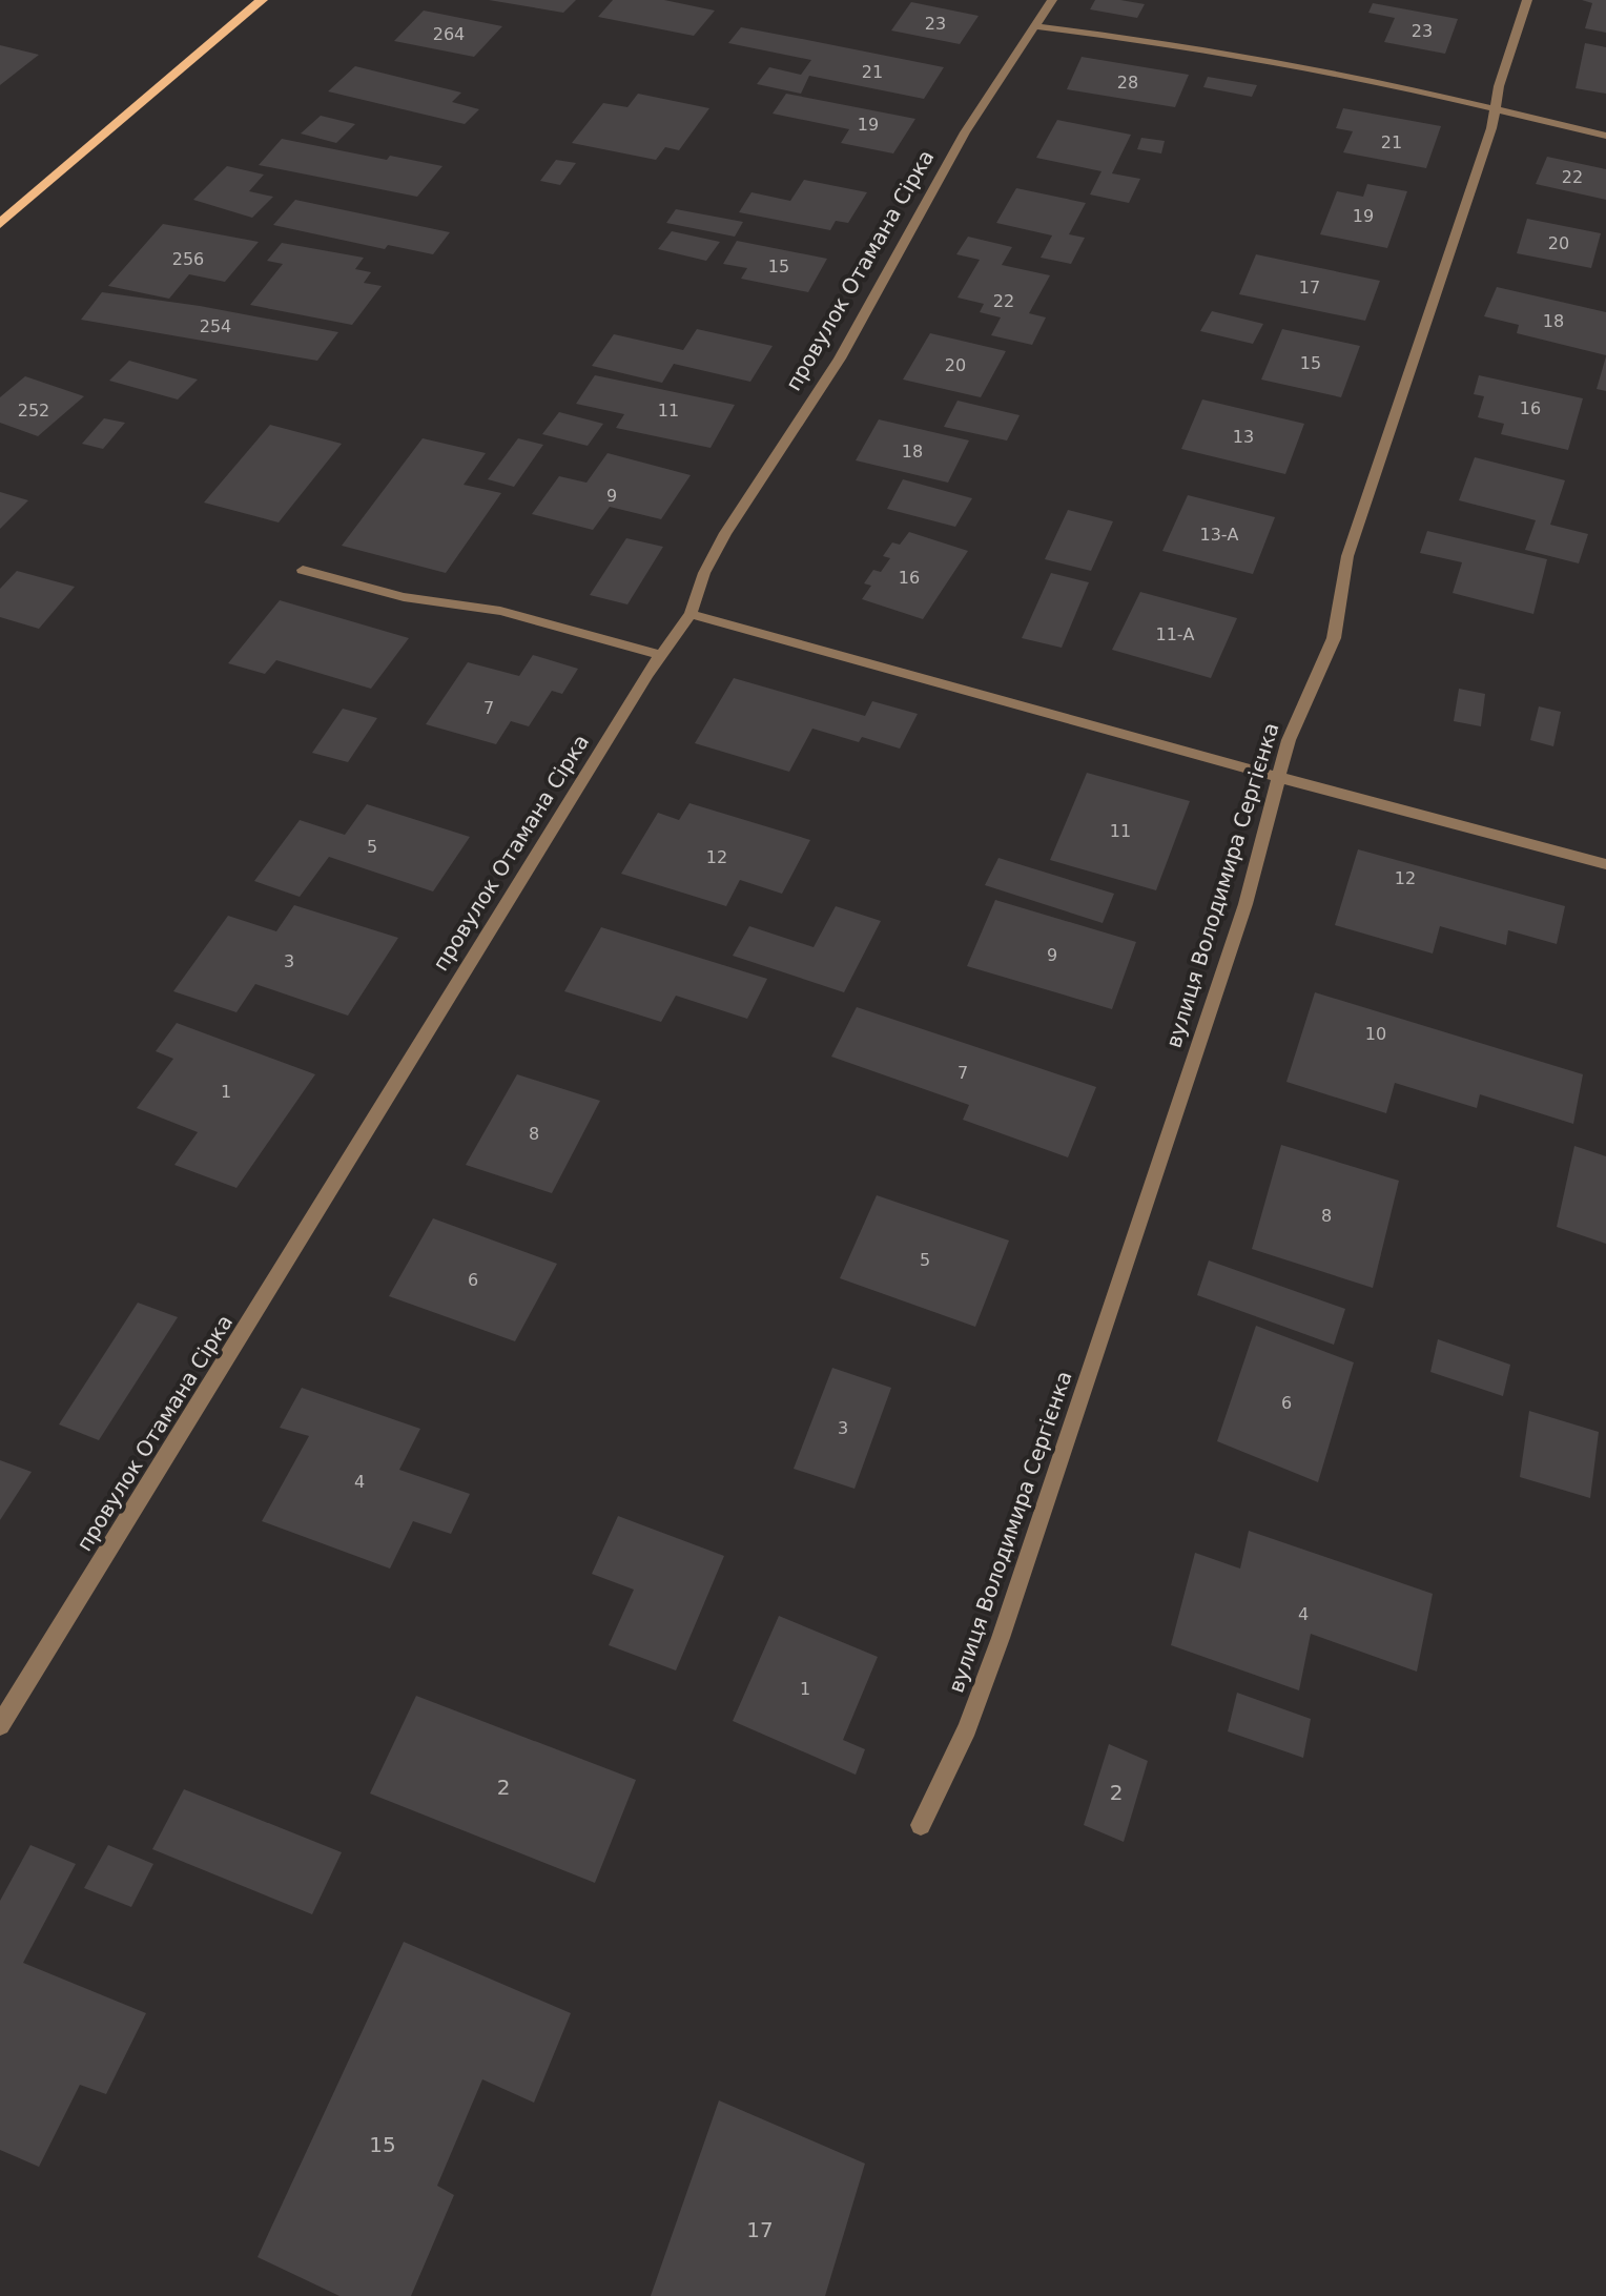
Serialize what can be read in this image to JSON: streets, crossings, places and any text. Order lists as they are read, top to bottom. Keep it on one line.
{"streets":{"street":["провулок Отамана Сірка","вулиця Володимира Сергієнка"]},"house_numbers":["23","23","264","21","28","19","21","22","19","20","256","15","17","22","18","254","15","20","16","252","11","13","18","9","13-А","16","11-А","7","11","5","12","12","9","3","10","7","1","8","8","5","6","6","3","4","4","1","2","2","15","17"]}
